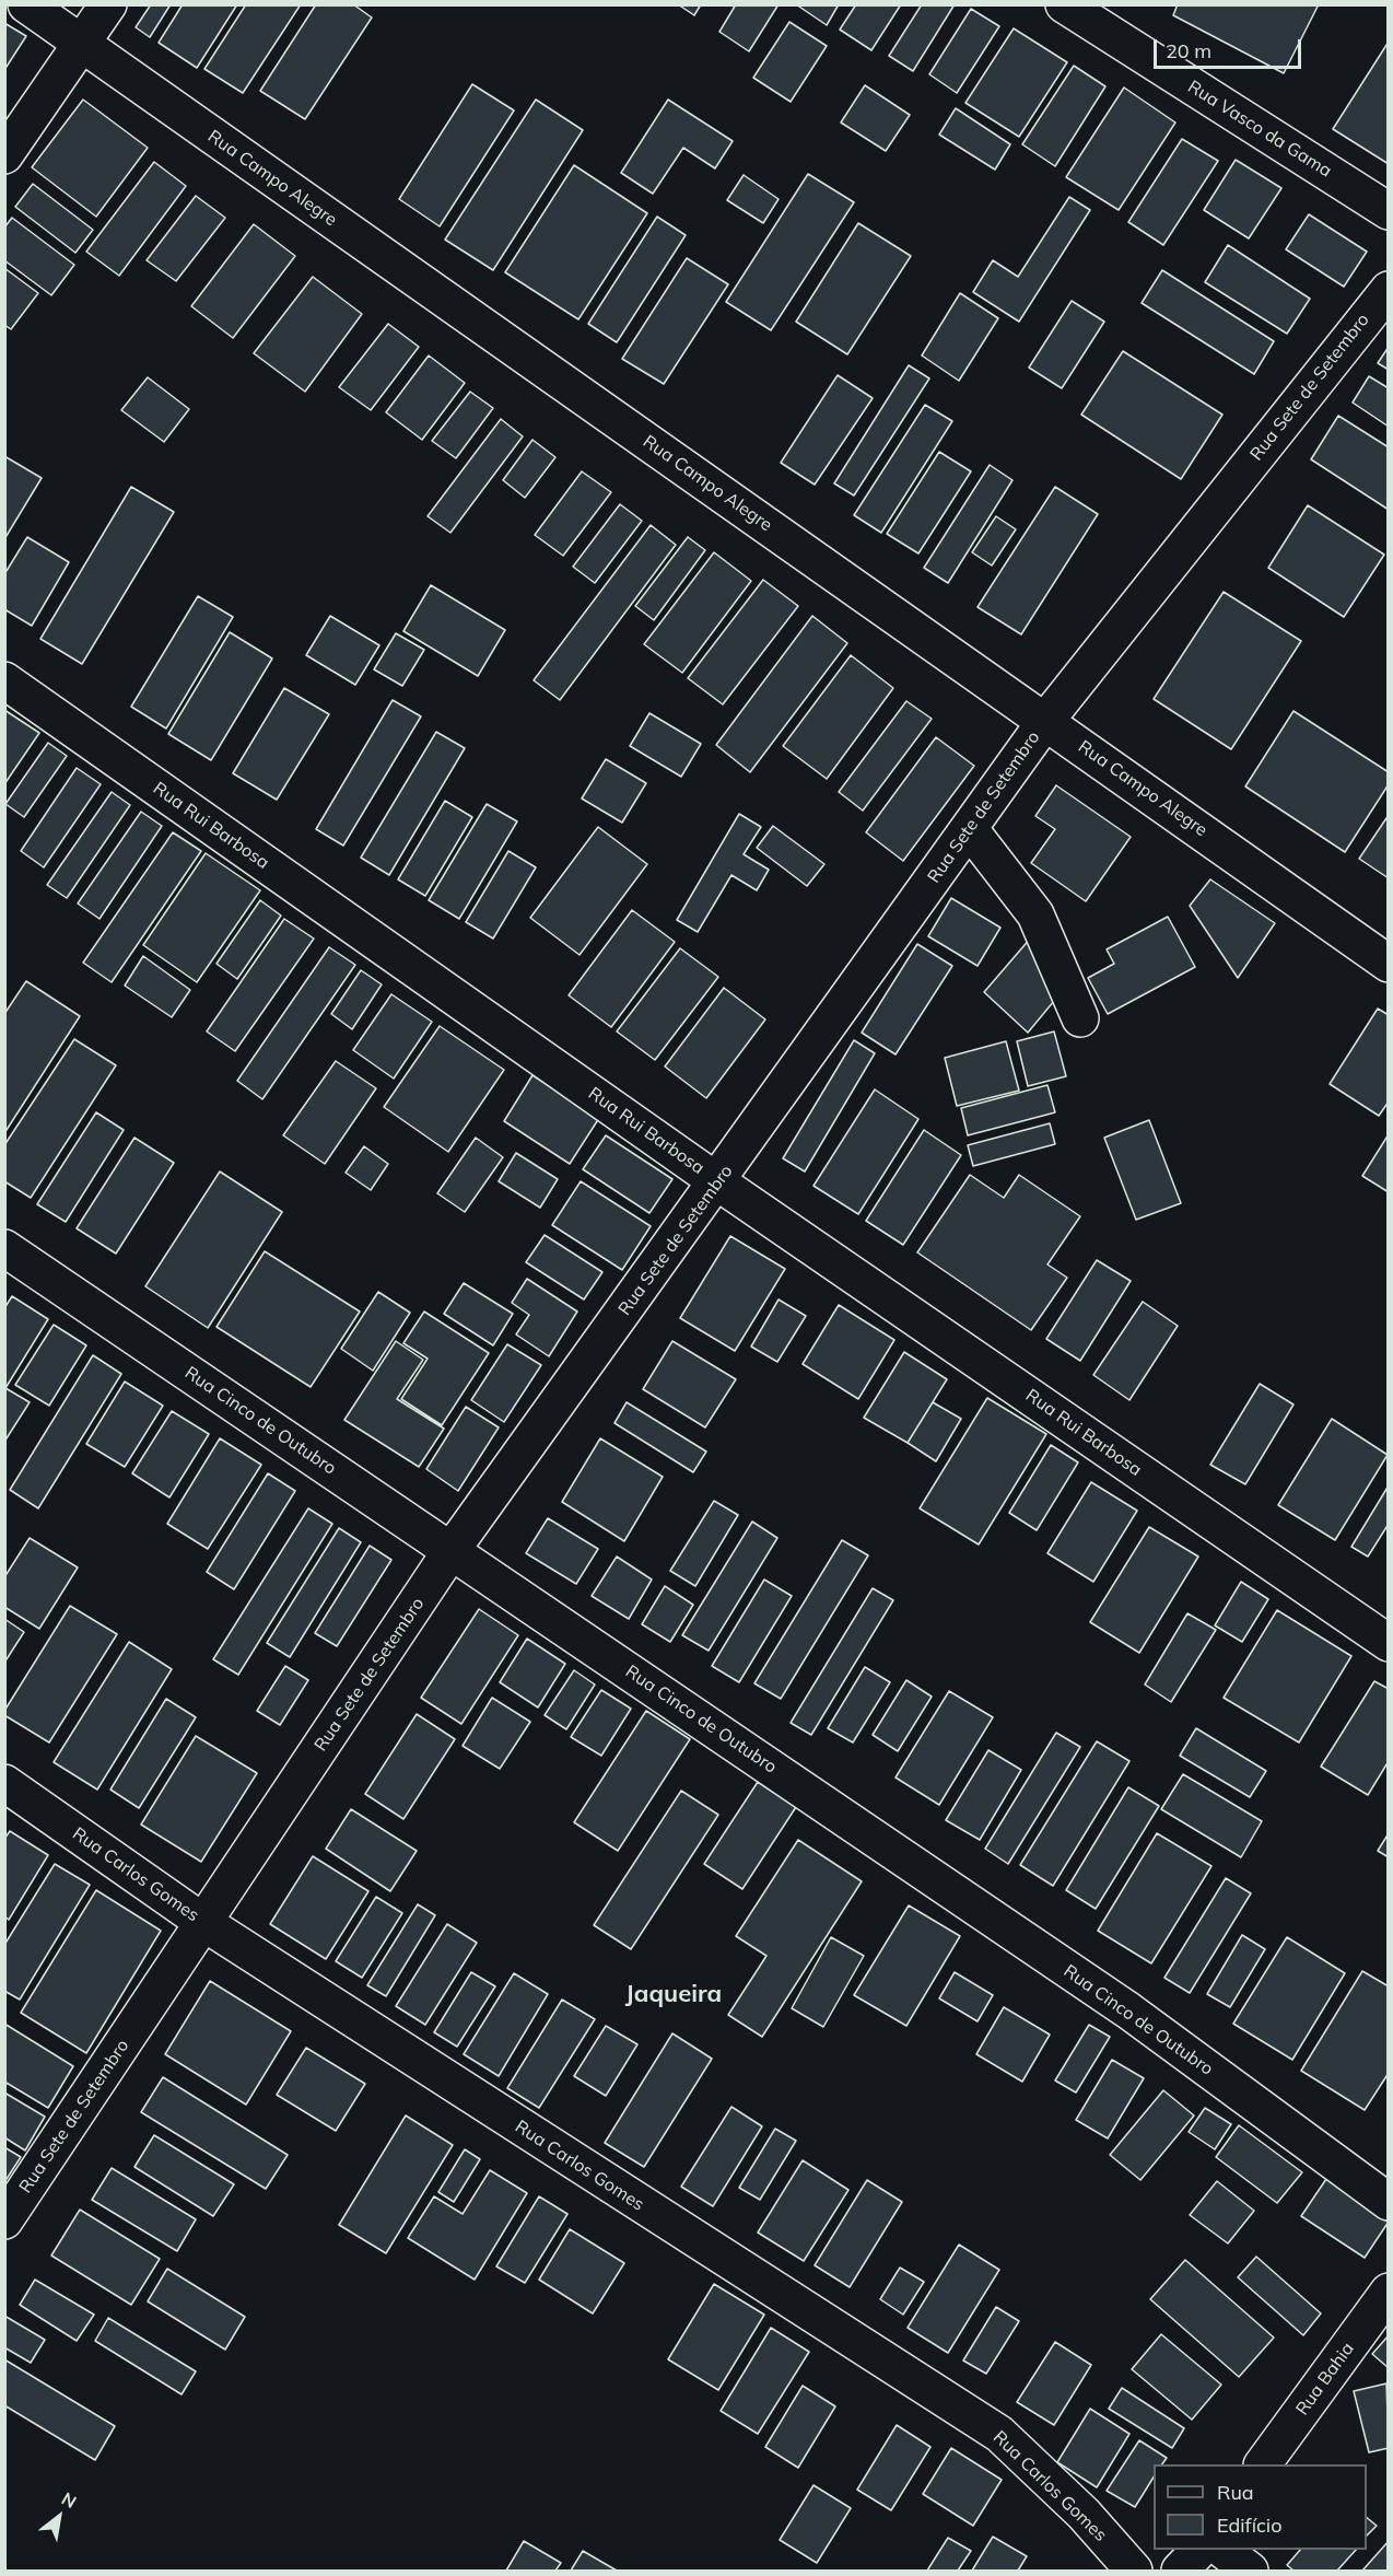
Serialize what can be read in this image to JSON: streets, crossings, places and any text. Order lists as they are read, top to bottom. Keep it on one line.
{"streets":{"street":["Rua Vasco da Gama","Rua Campo Alegre","Rua Sete de Setembro","Rua Rui Barbosa","Rua Cinco de Outubro","Rua Carlos Gomes","Rua Bahia"]},"crossings":[["Rua Campo Alegre","Rua Sete de Setembro"],["Rua Sete de Setembro","Rua Rui Barbosa"],["Rua Sete de Setembro","Rua Cinco de Outubro"],["Rua Sete de Setembro","Rua Carlos Gomes"]],"districts":["Jaqueira"],"legend":["Rua","Edifício"],"scale_bar":"20 m","north":"top right"}
